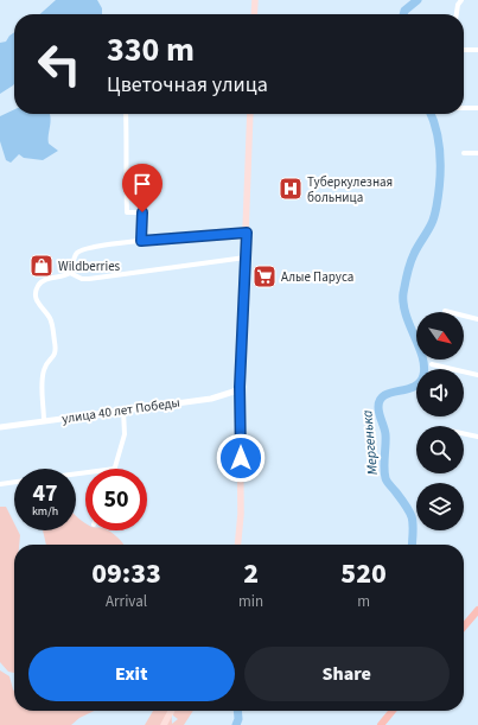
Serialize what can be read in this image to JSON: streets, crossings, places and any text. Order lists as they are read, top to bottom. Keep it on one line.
{"streets":{"street":["улица 40 лет Победы"]},"water":["Мергенька"],"places":{"hospital":["Туберкулезная больница"],"shop":["Wildberries"],"supermarket":["Алые Паруса"]},"north":"bottom right","page":{"turn":["330 m","Цветочная улица"],"speed":"47 km/h","limit":"50","eta":["09:33","Arrival","2","min","520","m"],"buttons":["Exit","Share"]}}
